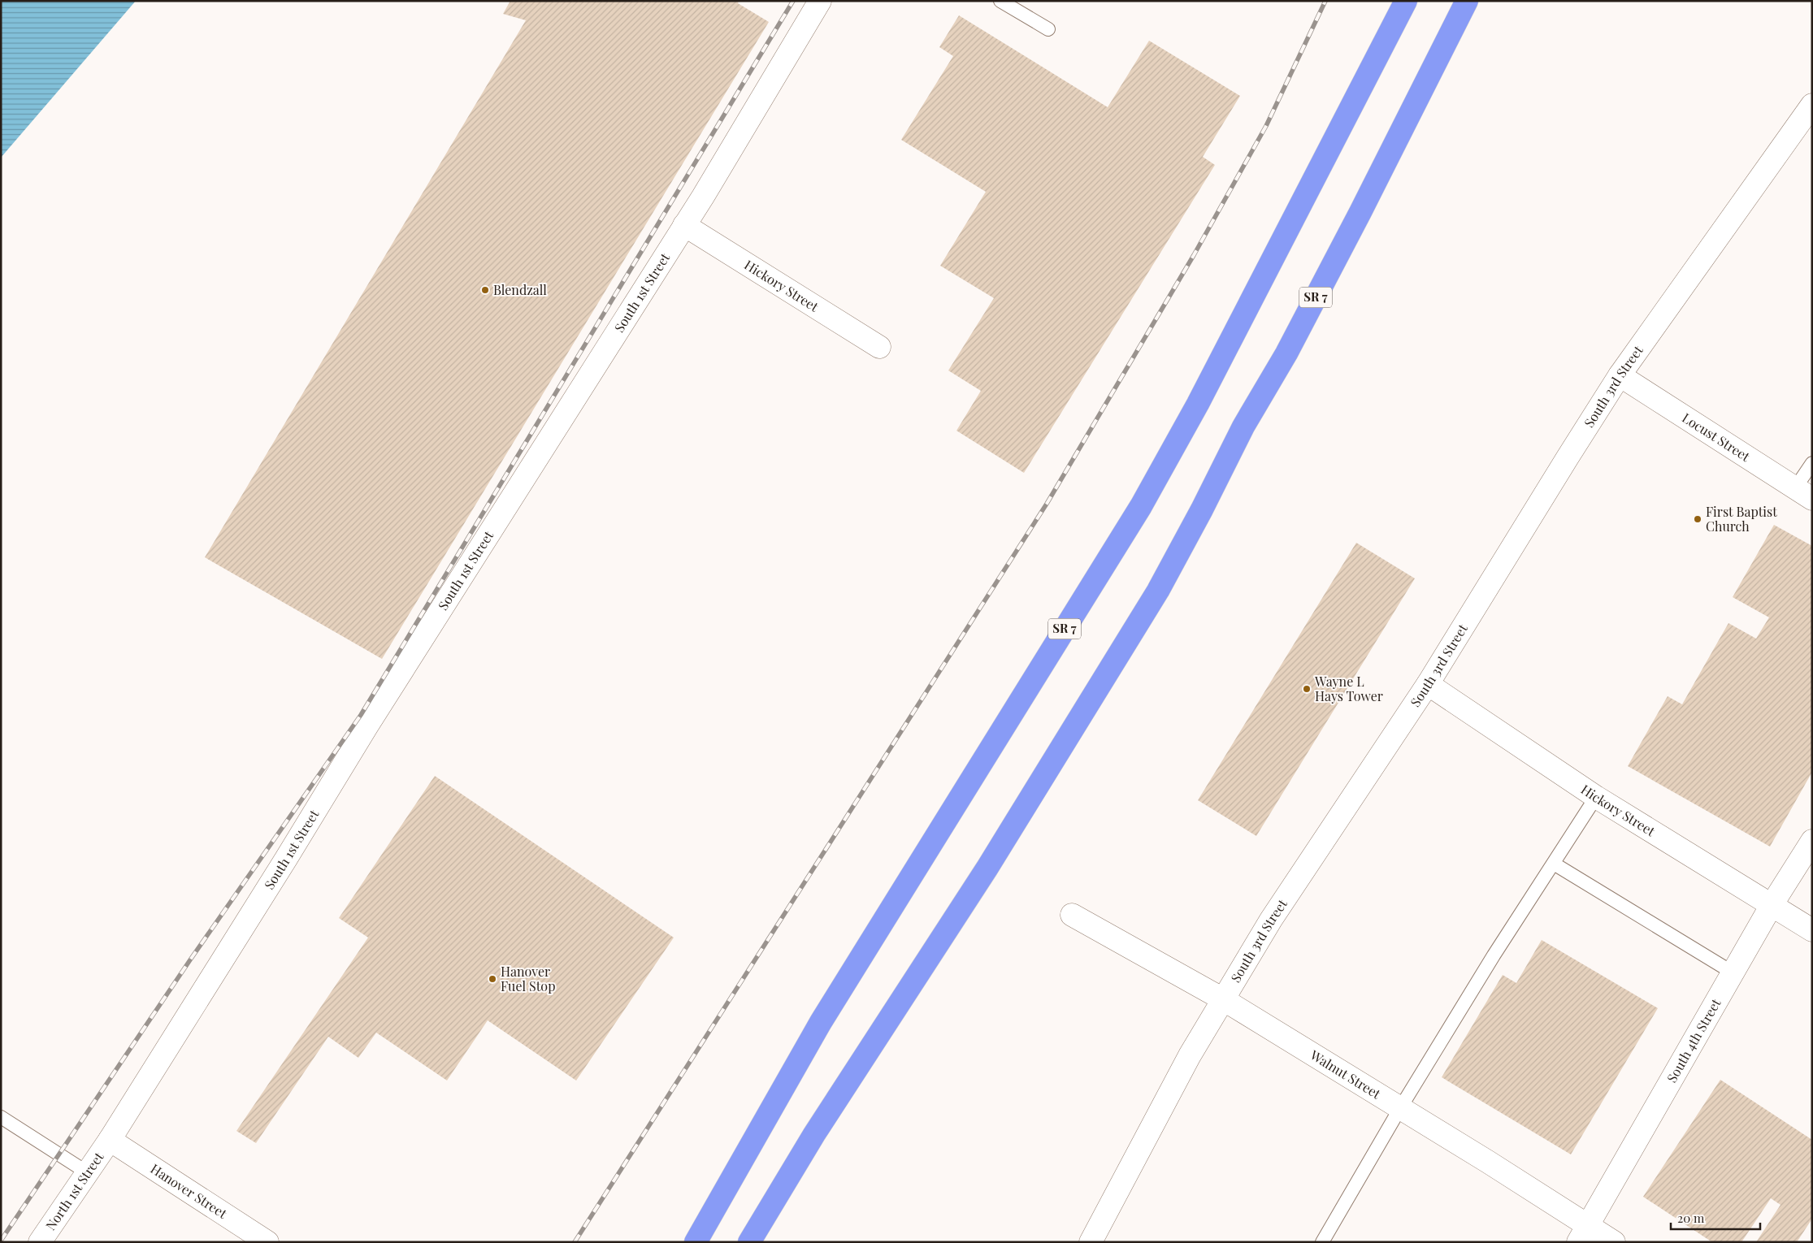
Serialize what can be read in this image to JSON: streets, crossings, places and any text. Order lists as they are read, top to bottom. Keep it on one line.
{"streets":{"highway":["SR 7"],"street":["Hickory Street","South 1st Street","South 3rd Street","Locust Street","South 4th Street","Walnut Street","North 1st Street","Hanover Street"]},"crossings":[["Hickory Street","South 1st Street"],["Hickory Street","South 3rd Street"],["Hickory Street","South 4th Street"],["South 1st Street","North 1st Street"],["South 1st Street","Hanover Street"],["South 3rd Street","Locust Street"],["South 3rd Street","Walnut Street"],["South 4th Street","Walnut Street"],["North 1st Street","Hanover Street"]],"places":["Blendzall","First Baptist Church","Wayne L Hays Tower","Hanover Fuel Stop"],"scale_bar":"20 m"}
